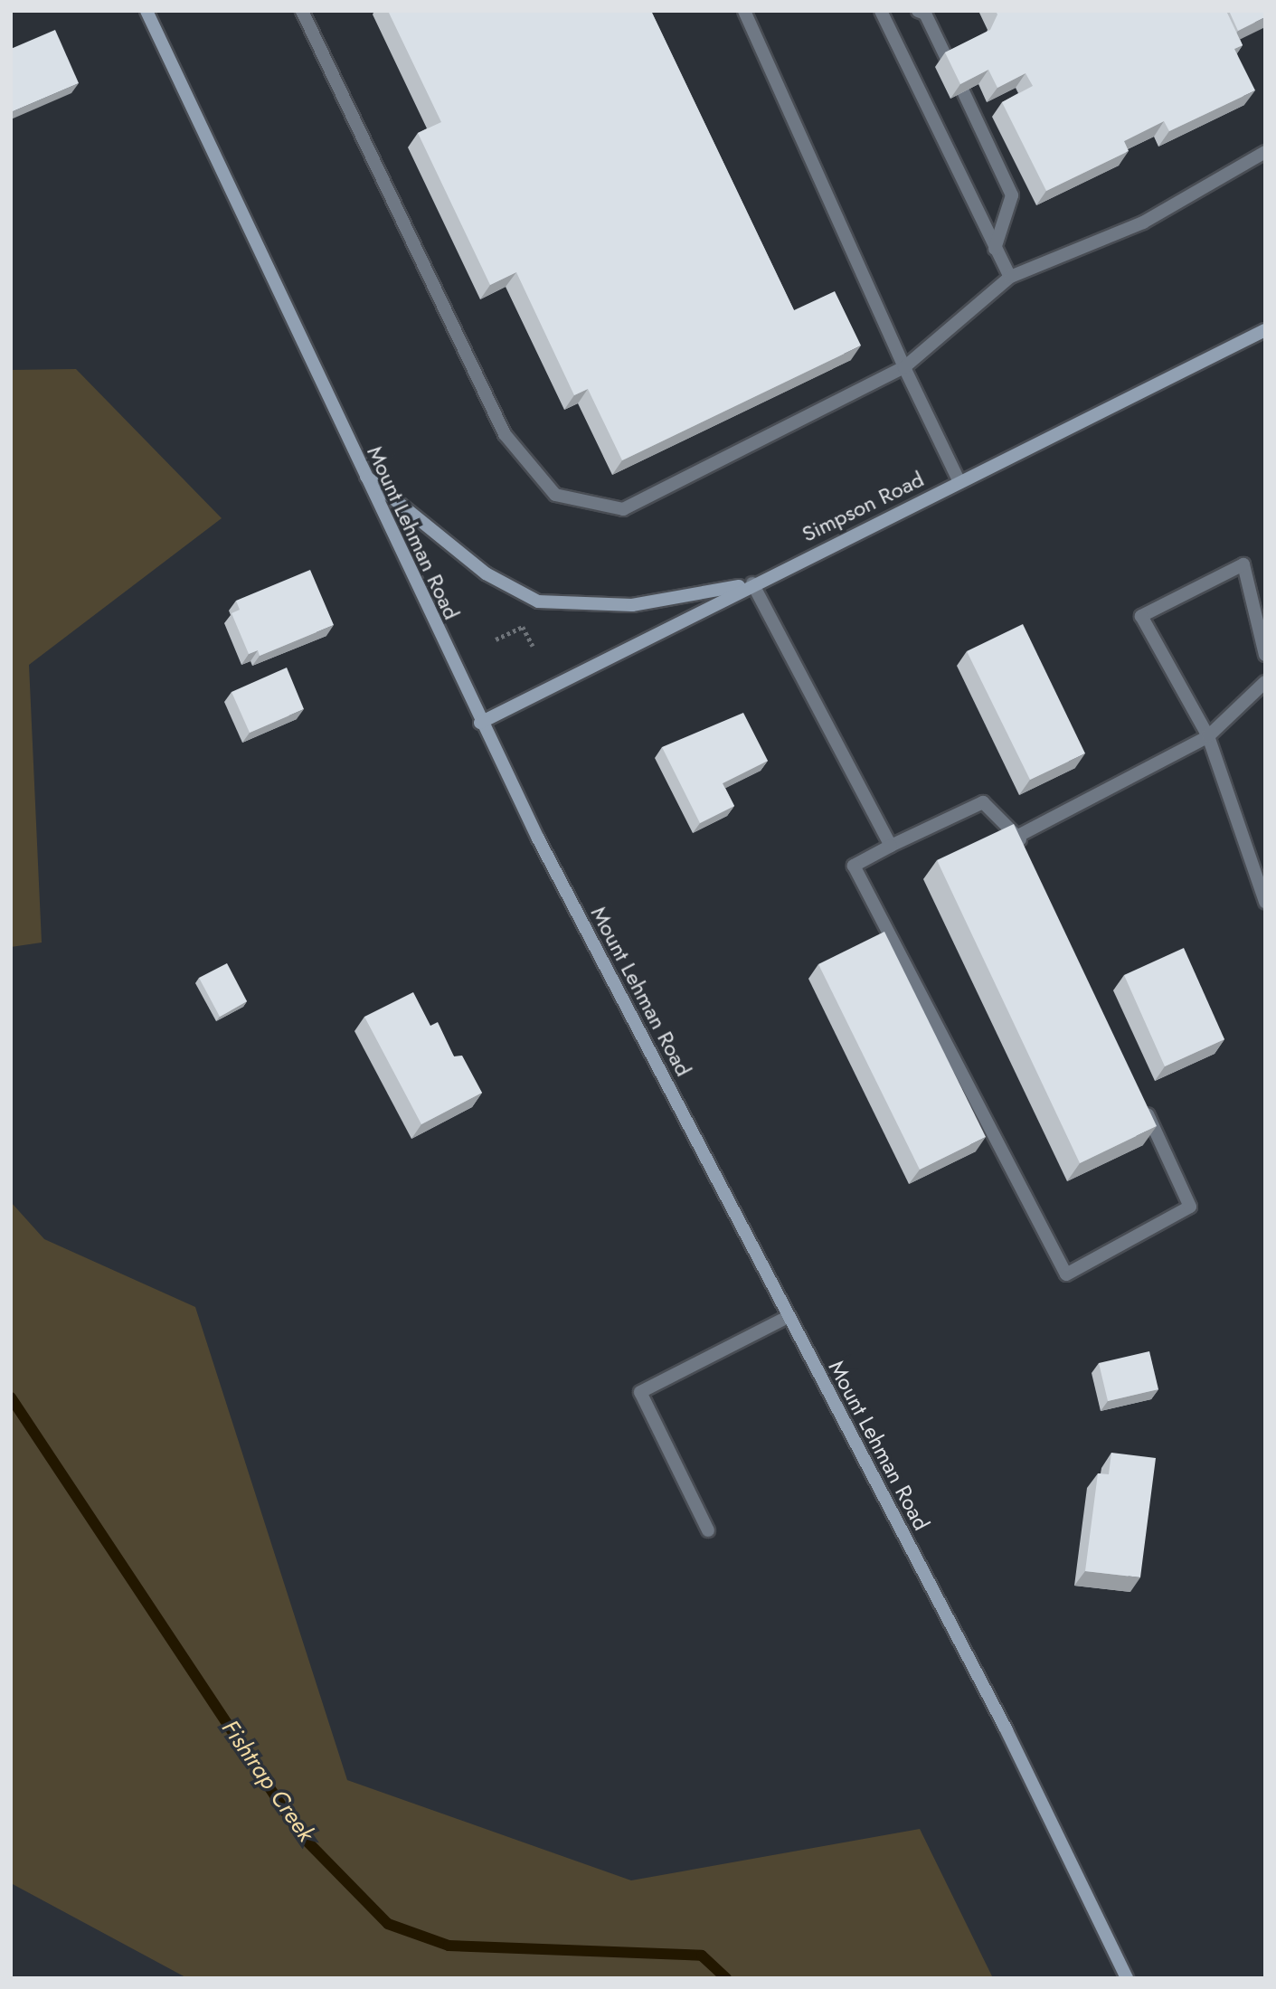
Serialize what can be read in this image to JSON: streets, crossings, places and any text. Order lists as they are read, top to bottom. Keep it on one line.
{"streets":{"main road":["Simpson Road","Mount Lehman Road"]},"crossings":[["Simpson Road","Mount Lehman Road"]],"water":["Fishtrap Creek"]}
